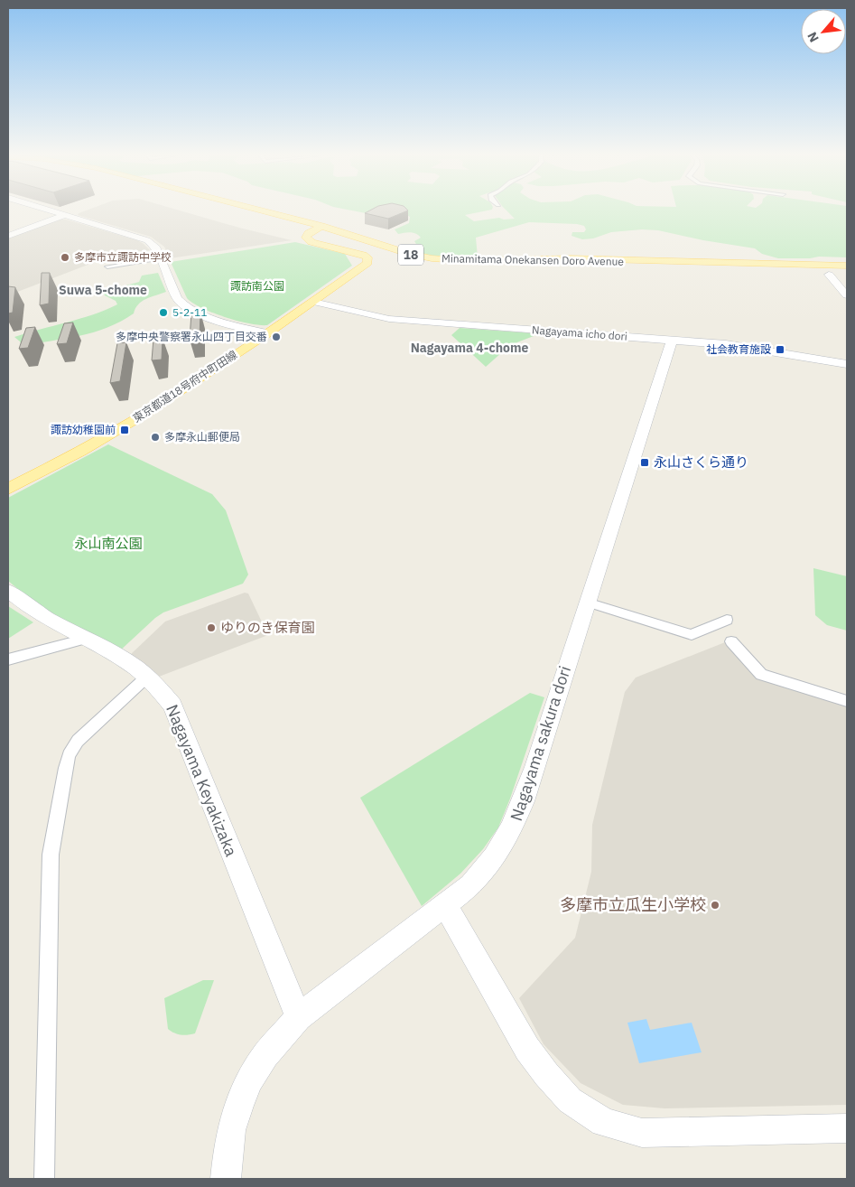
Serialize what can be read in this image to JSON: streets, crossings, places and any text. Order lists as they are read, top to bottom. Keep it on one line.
{"streets":{"main road":["18","Minamitama Onekansen Doro Avenue","東京都道18号府中町田線"],"street":["Nagayama icho dori","Nagayama sakura dori","Nagayama Keyakizaka"]},"crossings":[["Minamitama Onekansen Doro Avenue","東京都道18号府中町田線"],["Nagayama icho dori","東京都道18号府中町田線"],["Nagayama icho dori","Nagayama sakura dori"],["Nagayama sakura dori","Nagayama Keyakizaka"]],"districts":["Suwa 5-chome","Nagayama 4-chome"],"parks":["諏訪南公園","永山南公園"],"places":{"other":["多摩市立諏訪中学校","5-2-11","多摩中央警察署永山四丁目交番","多摩永山郵便局","ゆりのき保育園","多摩市立瓜生小学校"],"transit":["社会教育施設","諏訪幼稚園前","永山さくら通り"]},"north":"bottom left"}
